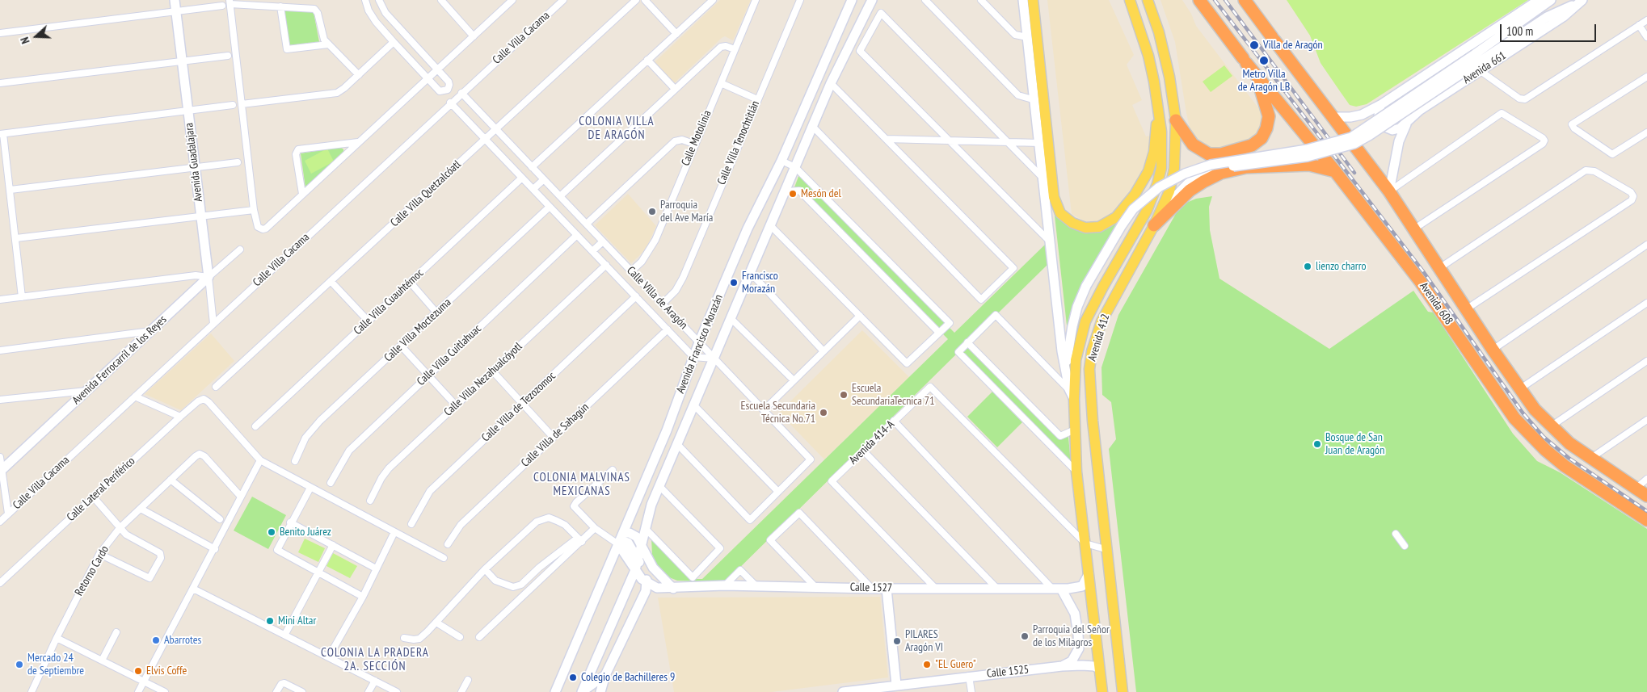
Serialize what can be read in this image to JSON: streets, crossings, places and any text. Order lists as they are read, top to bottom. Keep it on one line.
{"streets":{"highway":["Avenida 608"],"main road":["Avenida 412"],"street":["Calle Villa Cacama","Avenida 661","Calle Motolinia","Calle Villa Tenochtitlán","Avenida Guadalajara","Calle Villa Quetzalcóatl","Calle Villa de Aragón","Calle Villa Cuauhtémoc","Calle Villa Moctezuma","Avenida Francisco Morazán","Calle Villa Cuitlahuac","Avenida Ferrocarril de los Reyes","Calle Villa Nezahualcóyotl","Calle Villa de Tezozomoc","Calle Villa de Sahagún","Avenida 414-A","Calle Lateral Periférico","Retorno Cardo","Calle 1527","Calle 1525"]},"crossings":[["Calle Villa Cacama","Avenida Guadalajara"],["Calle Villa Cacama","Calle Villa de Aragón"],["Calle Motolinia","Calle Villa de Aragón"],["Calle Villa Tenochtitlán","Calle Villa de Aragón"],["Avenida Guadalajara","Avenida Ferrocarril de los Reyes"],["Calle Villa Quetzalcóatl","Calle Villa de Aragón"],["Calle Villa de Aragón","Calle Villa Cuauhtémoc"],["Calle Villa de Aragón","Calle Villa Moctezuma"],["Calle Villa de Aragón","Avenida Francisco Morazán"],["Calle Villa de Aragón","Calle Villa Cuitlahuac"],["Calle Villa de Aragón","Calle Villa Nezahualcóyotl"],["Calle Villa de Aragón","Calle Villa de Tezozomoc"],["Calle Villa de Aragón","Calle Villa de Sahagún"],["Avenida 412","Avenida 414-A"],["Avenida 412","Calle 1527"],["Avenida 412","Calle 1525"],["Avenida 414-A","Calle 1527"]],"districts":["COLONIA VILLA DE ARAGÓN","COLONIA MALVINAS MEXICANAS","COLONIA LA PRADERA 2A. SECCIÓN"],"places":["Villa de Aragón","Metro Villa de Aragón LB","Mesón del","Parroquia del Ave María","lienzo charro","Francisco Morazán","Escuela SecundariaTecnica 71","Escuela Secundaria Técnica No.71","Bosque de San Juan de Aragón","Benito Juárez","Mini Altar","Parroquia del Señor de los Milagros","Abarrotes","PILARES Aragón VI","Mercado 24 de Septiembre","\"EL Guero\"","Elvis Coffe","Colegio de Bachilleres 9"],"scale_bar":"100 m","north":"left"}
